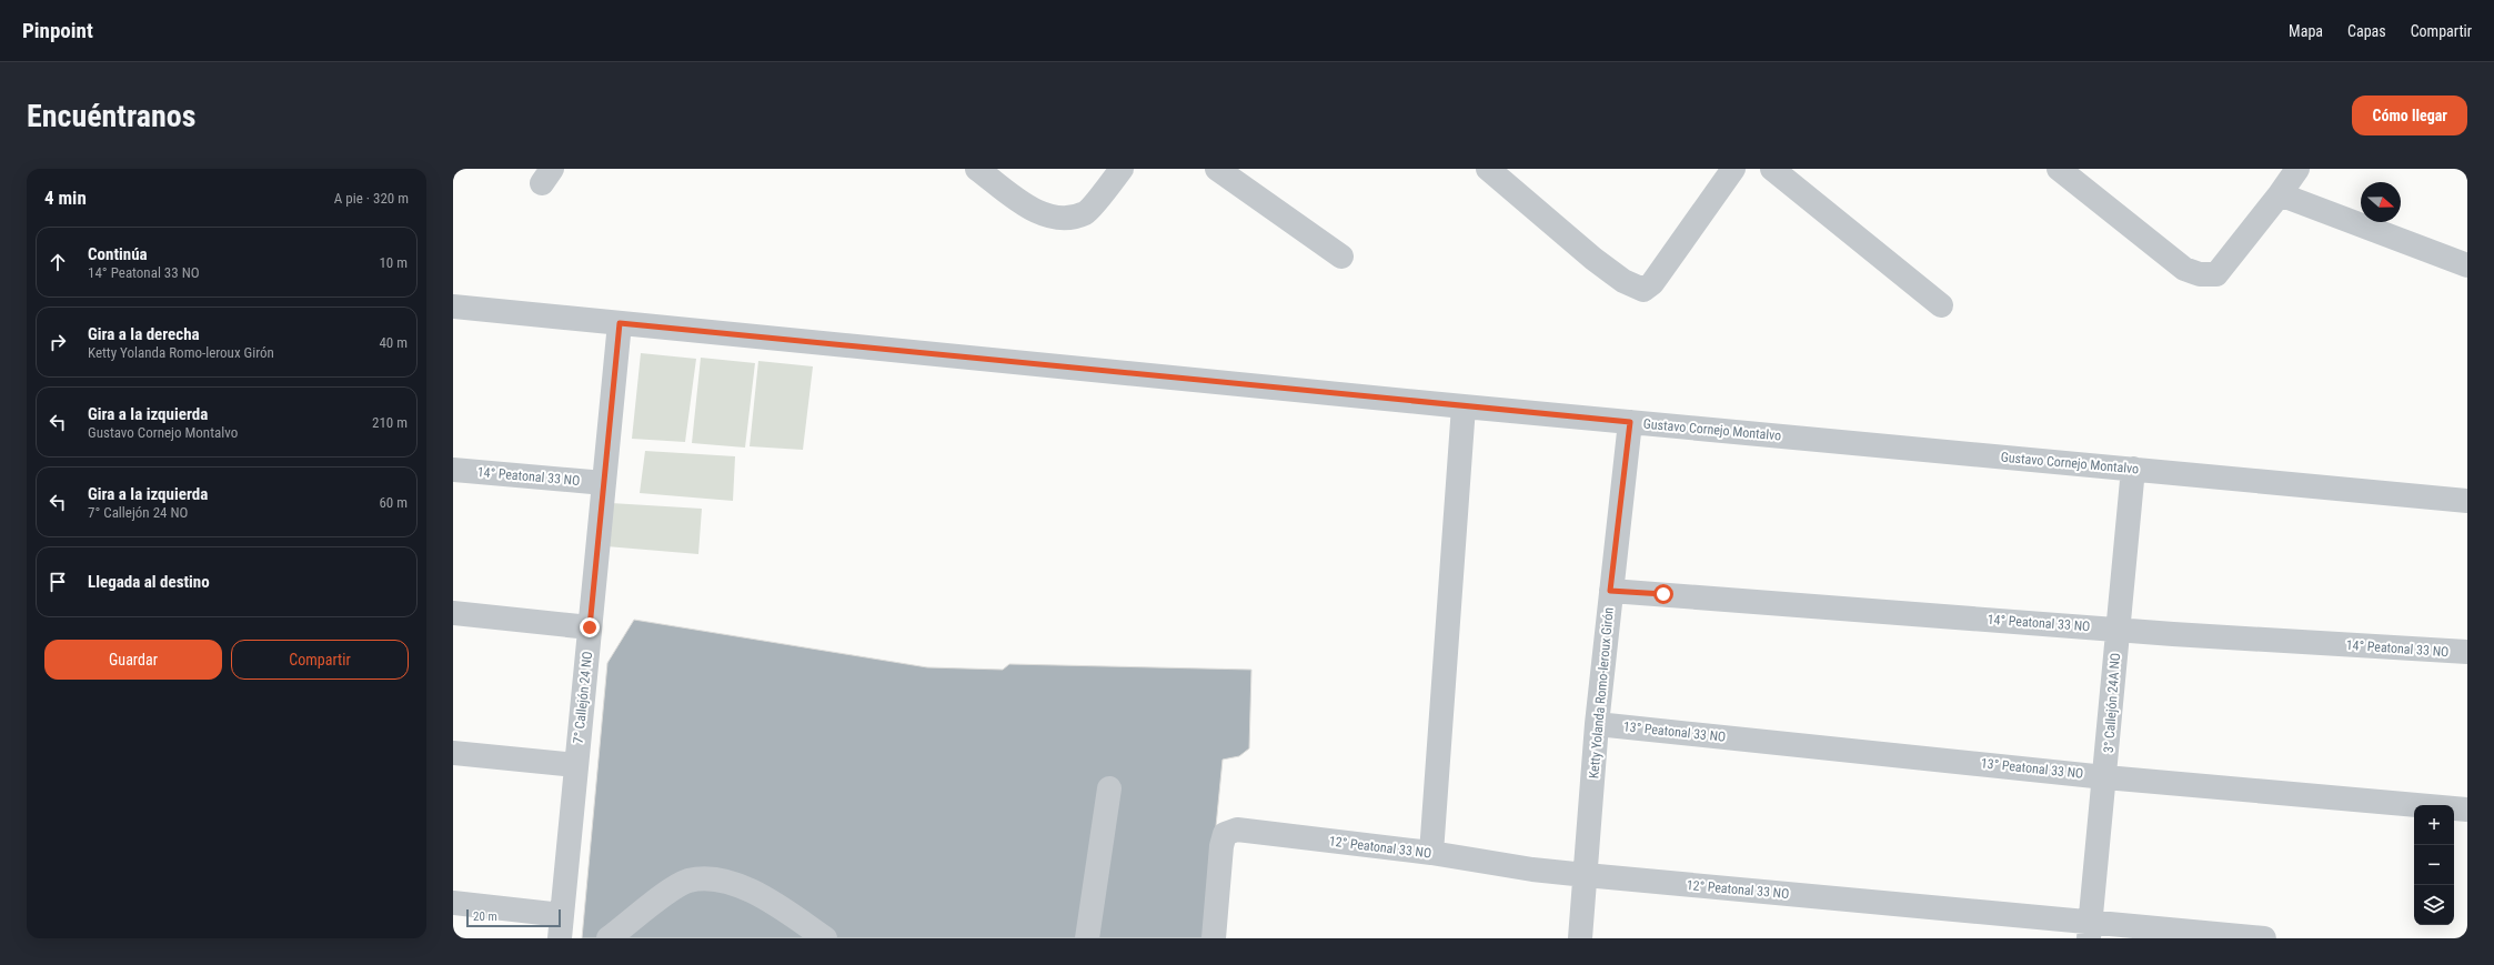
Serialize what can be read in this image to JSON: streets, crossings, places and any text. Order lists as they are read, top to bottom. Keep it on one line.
{"streets":{"street":["Gustavo Cornejo Montalvo","14° Peatonal 33 NO","Ketty Yolanda Romo-leroux Girón","7° Callejón 24 NO","3° Callejón 24A NO","13° Peatonal 33 NO","12° Peatonal 33 NO"]},"crossings":[["Gustavo Cornejo Montalvo","Ketty Yolanda Romo-leroux Girón"],["Gustavo Cornejo Montalvo","7° Callejón 24 NO"],["Gustavo Cornejo Montalvo","3° Callejón 24A NO"],["14° Peatonal 33 NO","Ketty Yolanda Romo-leroux Girón"],["14° Peatonal 33 NO","7° Callejón 24 NO"],["14° Peatonal 33 NO","3° Callejón 24A NO"],["Ketty Yolanda Romo-leroux Girón","13° Peatonal 33 NO"],["Ketty Yolanda Romo-leroux Girón","12° Peatonal 33 NO"],["3° Callejón 24A NO","13° Peatonal 33 NO"],["3° Callejón 24A NO","12° Peatonal 33 NO"]],"scale_bar":"20 m","north":"right","page":{"header":"Pinpoint","nav":["Mapa","Capas","Compartir"],"buttons":["Cómo llegar",["Guardar","Compartir"]],"title":"Encuéntranos","heading":["4 min","A pie · 320 m"],"list":[["Continúa","14° Peatonal 33 NO","10 m"],["Gira a la derecha","Ketty Yolanda Romo-leroux Girón","40 m"],["Gira a la izquierda","Gustavo Cornejo Montalvo","210 m"],["Gira a la izquierda","7° Callejón 24 NO","60 m"],"Llegada al destino"],"map_buttons":["+","−"],"scale":"20 m"}}
